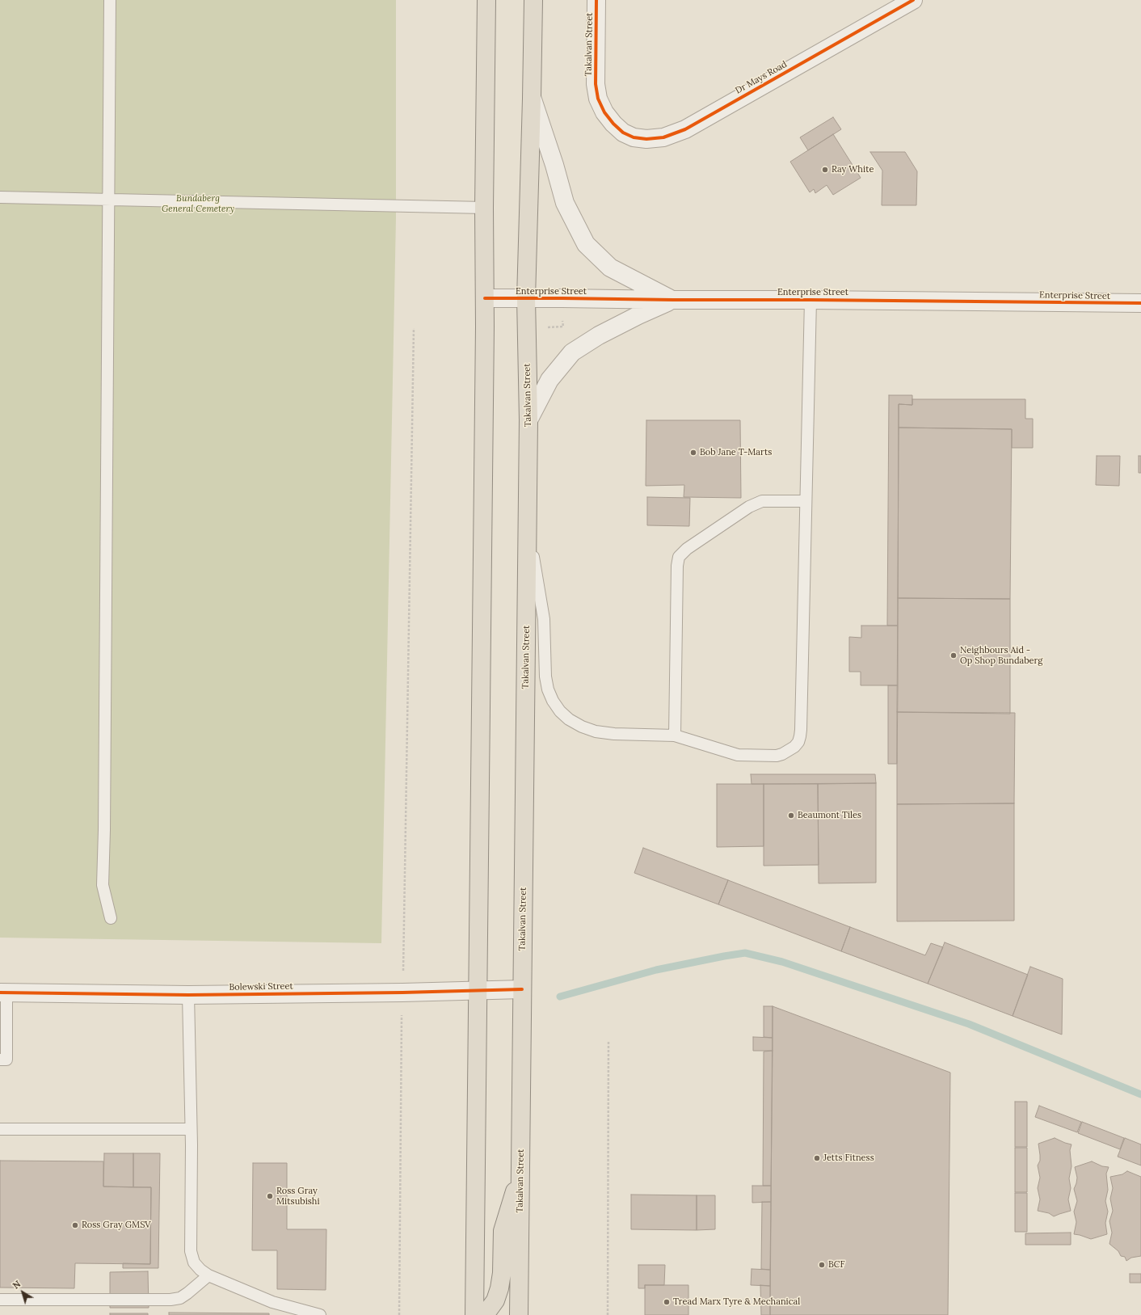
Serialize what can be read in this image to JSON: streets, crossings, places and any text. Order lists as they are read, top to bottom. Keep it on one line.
{"streets":{"highway":["Takalvan Street"],"street":["Dr Mays Road","Enterprise Street","Bolewski Street"]},"crossings":[["Takalvan Street","Dr Mays Road"],["Takalvan Street","Enterprise Street"],["Takalvan Street","Bolewski Street"]],"parks":["Bundaberg General Cemetery"],"places":["Ray White","Bob Jane T-Marts","Neighbours Aid - Op Shop Bundaberg","Beaumont Tiles","Jetts Fitness","Ross Gray Mitsubishi","Ross Gray GMSV","BCF","Tread Marx Tyre & Mechanical"],"north":"top left"}
